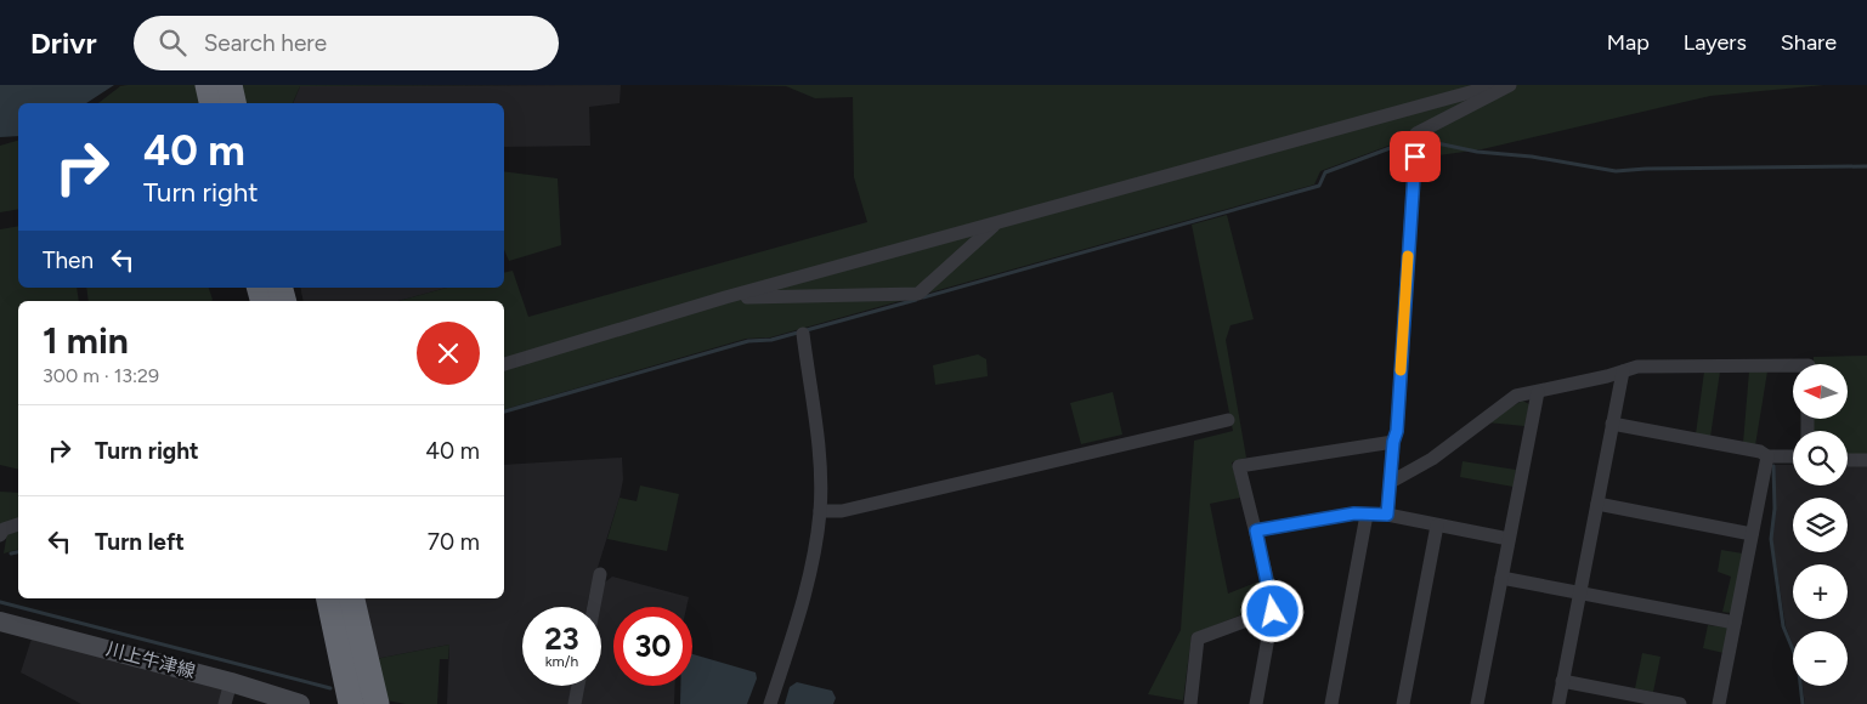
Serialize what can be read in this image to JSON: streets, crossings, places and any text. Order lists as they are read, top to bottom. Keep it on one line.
{"streets":{"main road":["川上牛津線"]},"north":"left","page":{"header":"Drivr","search":"Search here","nav":["Map","Layers","Share"],"turn":["40 m","Turn right"],"then":"Then","heading":["1 min","300 m · 13:29"],"map_buttons":["+","−"],"list":[{"name":"Turn right","value":"40 m"},{"name":"Turn left","value":"70 m"}],"speed":"23 km/h","limit":"30"}}
